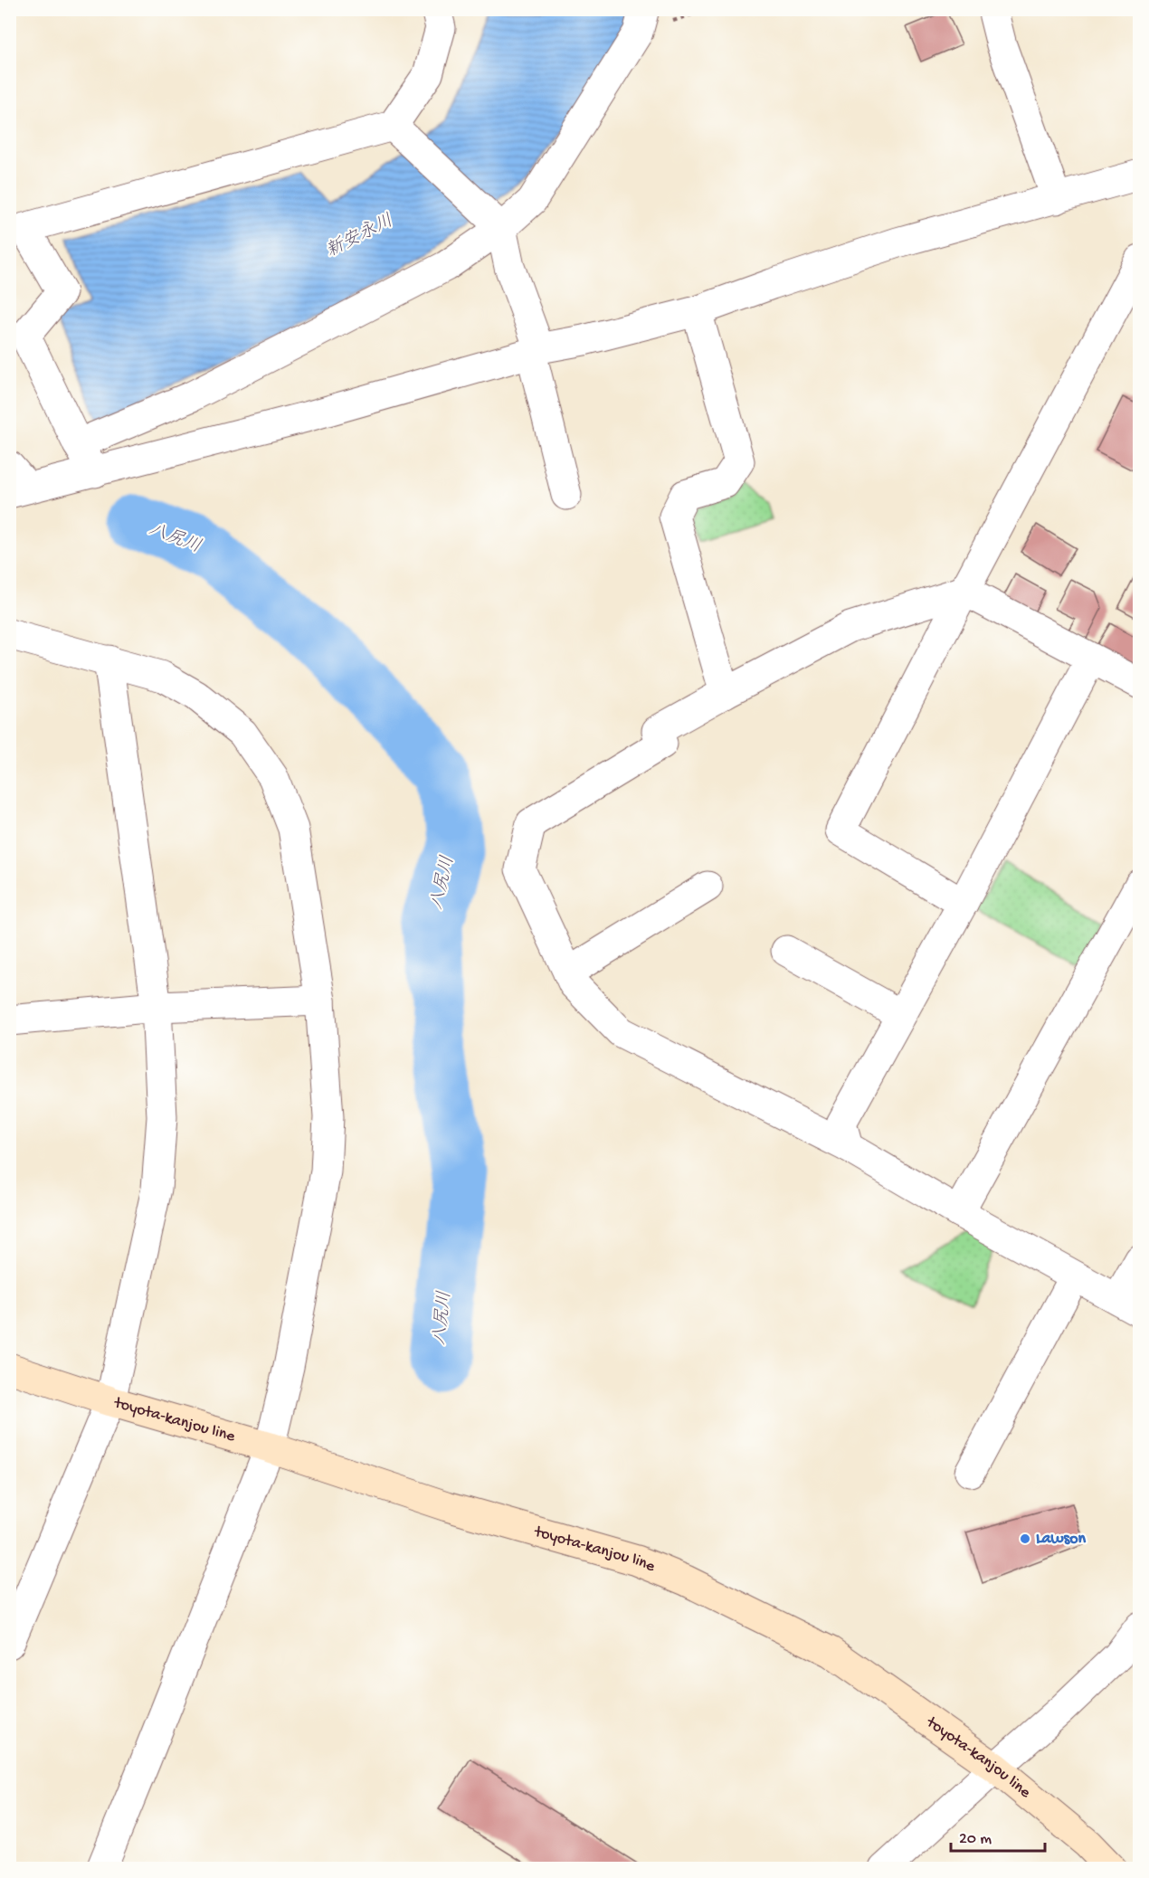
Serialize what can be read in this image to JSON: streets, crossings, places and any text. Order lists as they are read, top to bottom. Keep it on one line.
{"streets":{"main road":["toyota-kanjou line"]},"water":["新安永川","八尻川"],"places":["Lawson"],"scale_bar":"20 m"}
